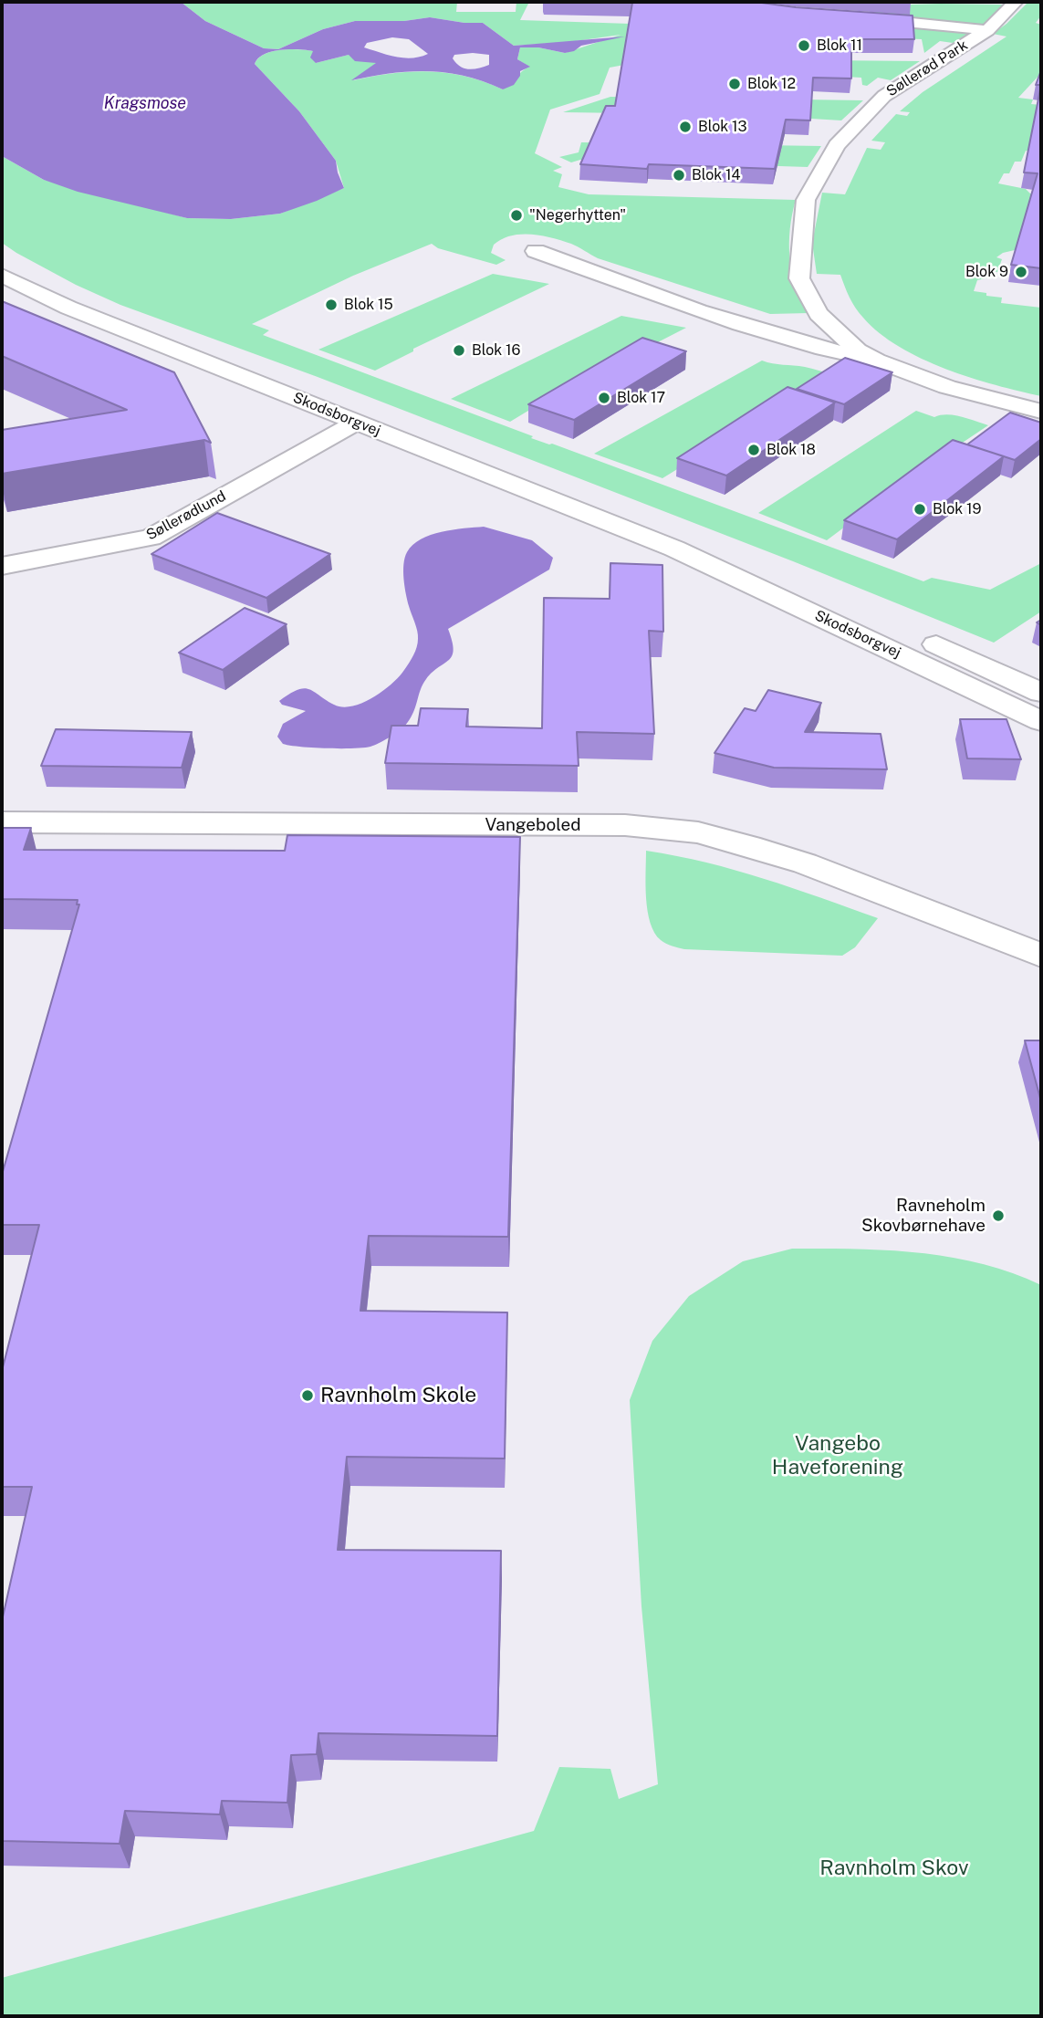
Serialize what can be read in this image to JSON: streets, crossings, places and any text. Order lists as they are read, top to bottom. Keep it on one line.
{"streets":{"street":["Søllerød Park","Skodsborgvej","Søllerødlund","Vangeboled"]},"crossings":[["Skodsborgvej","Søllerødlund"]],"water":["Kragsmose"],"parks":["Vangebo Haveforening","Ravnholm Skov"],"places":["Blok 11","Blok 12","Blok 13","Blok 14","\"Negerhytten\"","Blok 9","Blok 15","Blok 16","Blok 17","Blok 18","Blok 19","Ravneholm Skovbørnehave","Ravnholm Skole"]}
